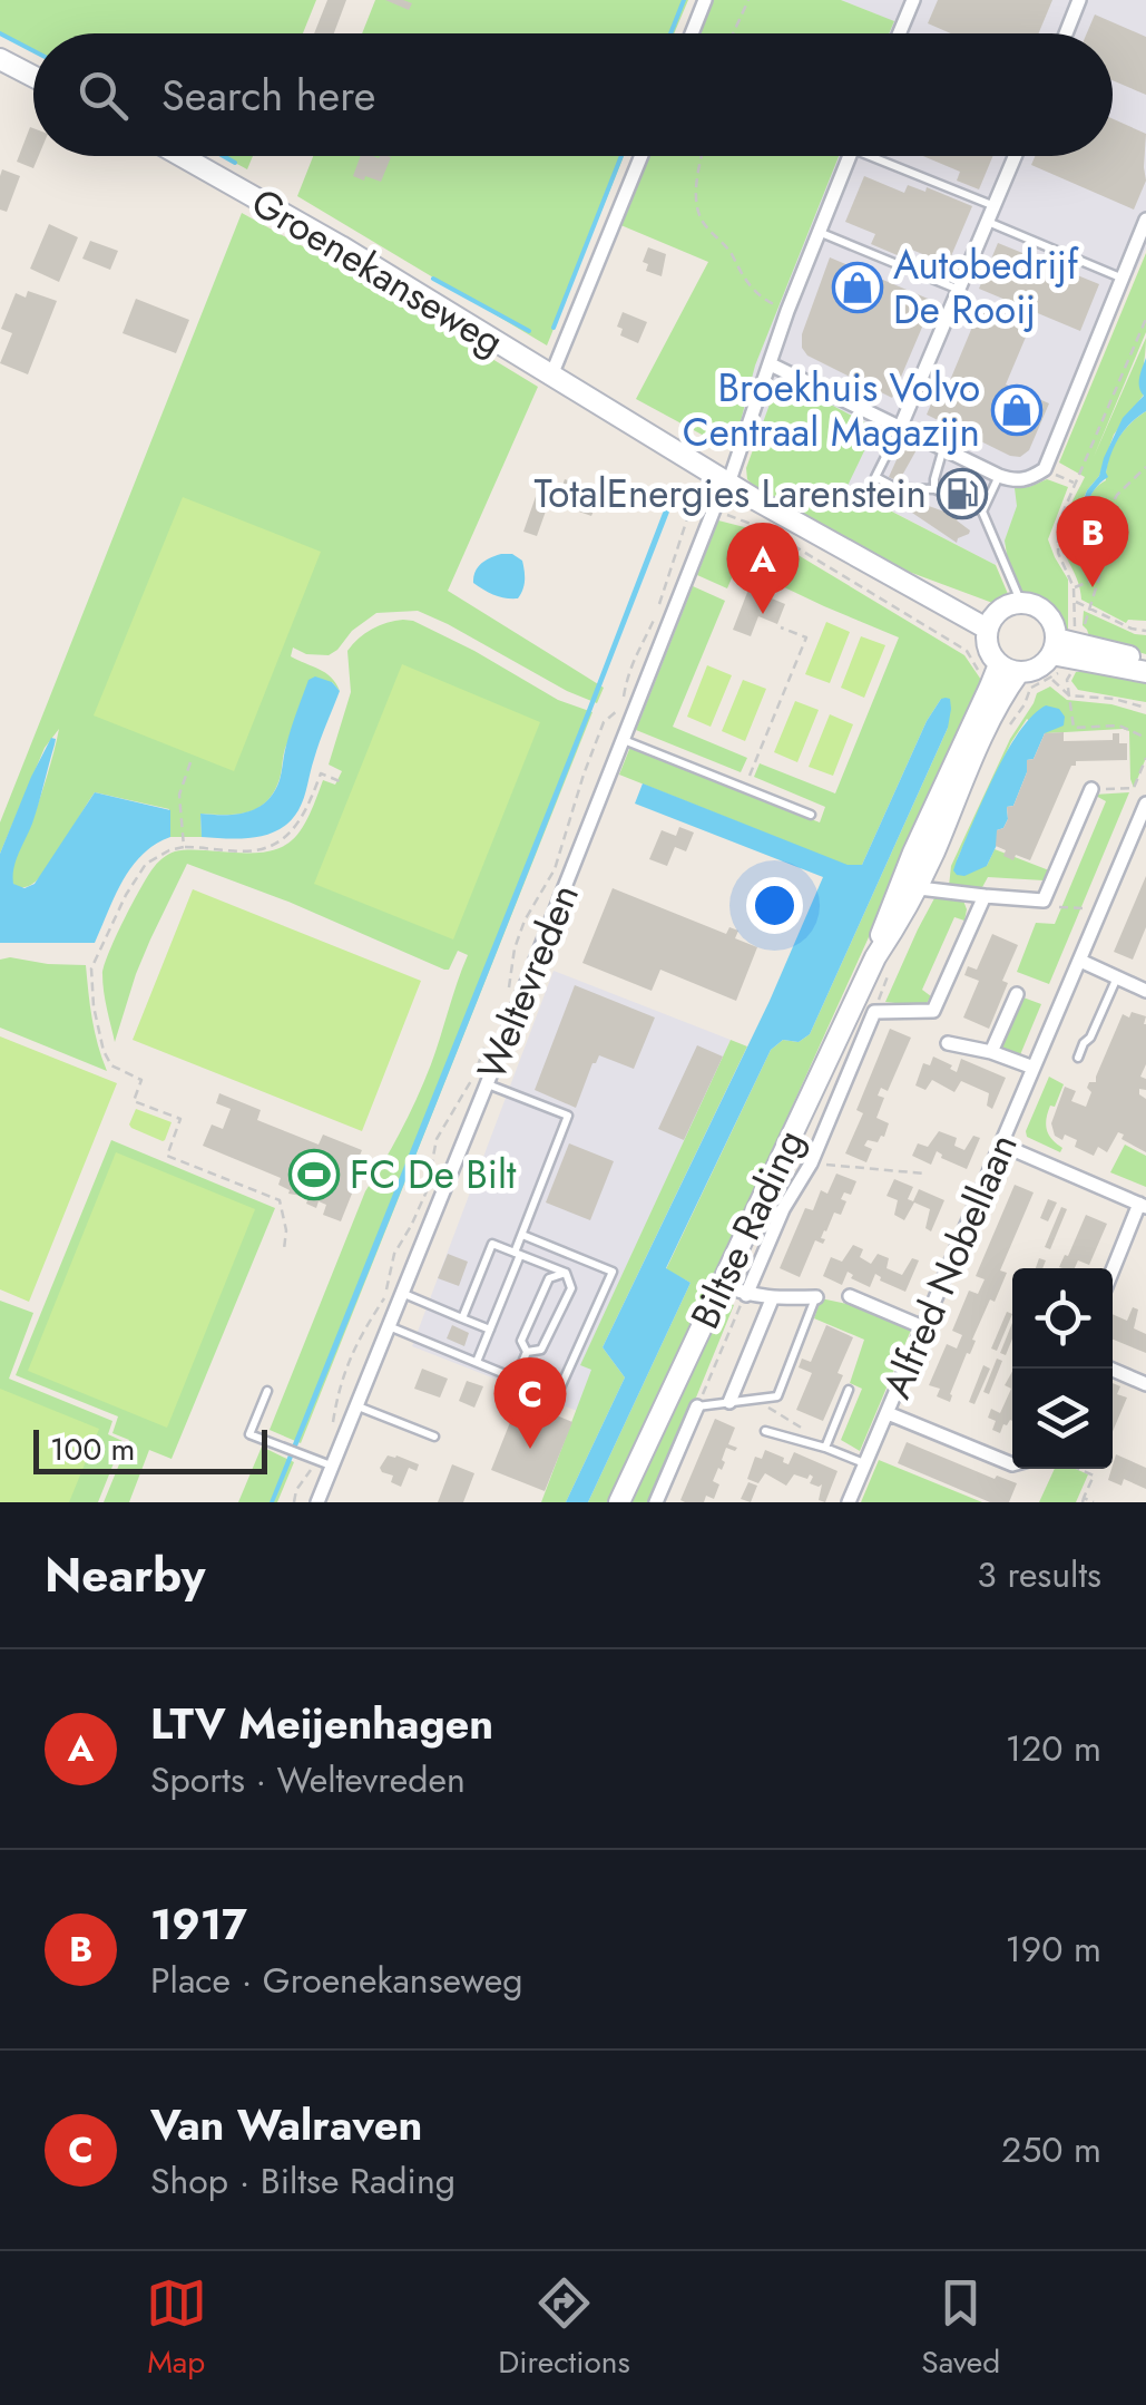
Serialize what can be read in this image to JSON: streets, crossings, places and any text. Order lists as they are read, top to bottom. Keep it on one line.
{"streets":{"main road":["Groenekanseweg","Biltse Rading"],"street":["Weltevreden","Alfred Nobellaan"]},"crossings":[["Groenekanseweg","Weltevreden"],["Groenekanseweg","Biltse Rading"]],"places":{"shop":["Autobedrijf De Rooij","Broekhuis Volvo Centraal Magazijn"],"fuel station":["TotalEnergies Larenstein"],"sports":["FC De Bilt"]},"scale_bar":"100 m","page":{"search":"Search here","pins":["B","A","C"],"scale":"100 m","heading":["Nearby","3 results"],"list":[{"mark":"A","name":"LTV Meijenhagen","note":"Sports · Weltevreden","value":"120 m"},{"mark":"B","name":"1917","note":"Place · Groenekanseweg","value":"190 m"},{"mark":"C","name":"Van Walraven","note":"Shop · Biltse Rading","value":"250 m"}],"nav":["Map","Directions","Saved"]}}
